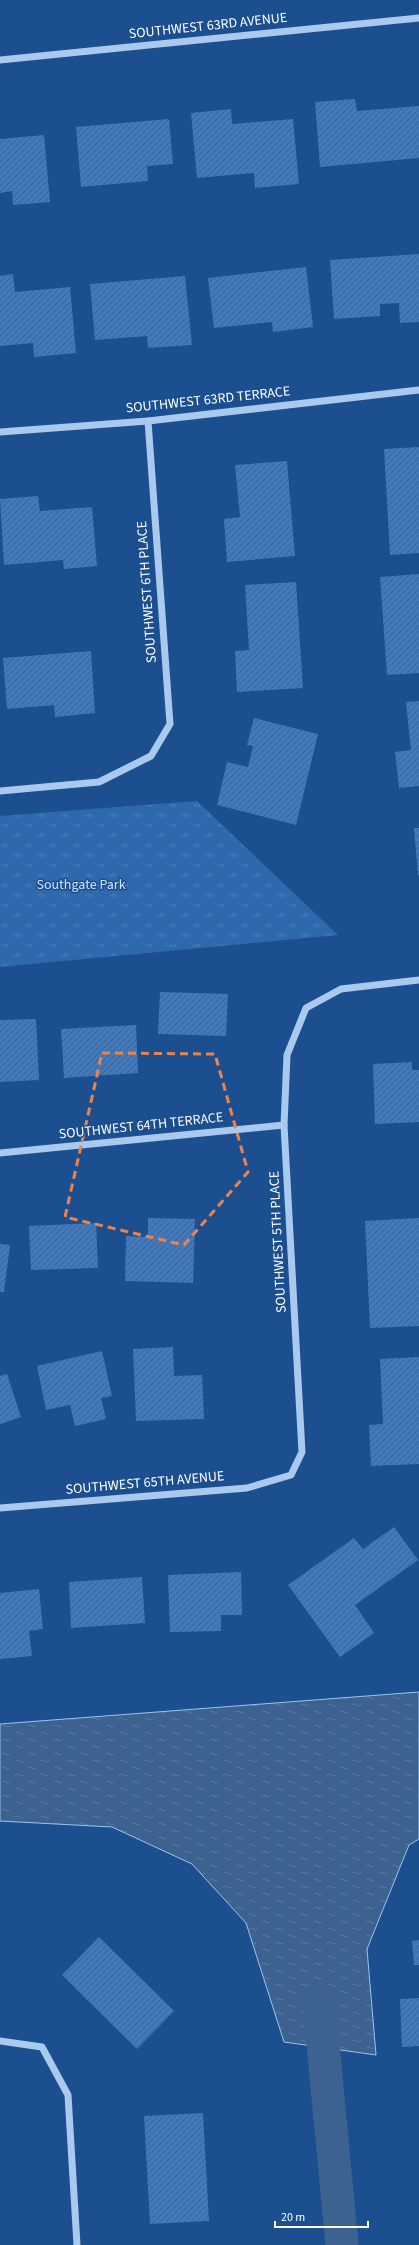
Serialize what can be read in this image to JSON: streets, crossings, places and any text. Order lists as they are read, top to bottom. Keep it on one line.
{"streets":{"street":["SOUTHWEST 63RD AVENUE","SOUTHWEST 63RD TERRACE","SOUTHWEST 6TH PLACE","SOUTHWEST 64TH TERRACE","SOUTHWEST 5TH PLACE","SOUTHWEST 65TH AVENUE"]},"crossings":[["SOUTHWEST 63RD TERRACE","SOUTHWEST 6TH PLACE"],["SOUTHWEST 64TH TERRACE","SOUTHWEST 5TH PLACE"],["SOUTHWEST 5TH PLACE","SOUTHWEST 65TH AVENUE"]],"parks":["Southgate Park"],"scale_bar":"20 m"}
